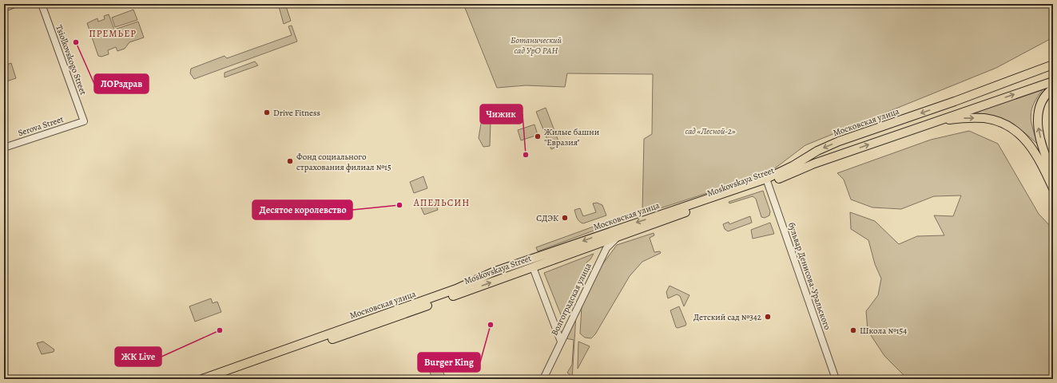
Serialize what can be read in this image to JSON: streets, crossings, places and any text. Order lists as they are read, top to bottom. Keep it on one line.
{"streets":{"main road":["Московская улица","Moskovskaya Street"],"street":["Tsiolkovskogo Street","Serova Street","бульвар Денисова-Уральского","Волгоградская улица"]},"crossings":[["Tsiolkovskogo Street","Serova Street"],["Московская улица","Moskovskaya Street"],["Московская улица","бульвар Денисова-Уральского"],["Московская улица","Волгоградская улица"],["Moskovskaya Street","бульвар Денисова-Уральского"],["Moskovskaya Street","Волгоградская улица"]],"one_way":["Moskovskaya Street"],"districts":["ПРЕМЬЕР","АПЕЛЬСИН"],"parks":["Ботанический сад УрО РАН","сад «Лесной-2»"],"places":["ЛОРздрав","Drive Fitness","Жилые башни \"Евразия\"","Чижик","Фонд социального страхования филиал №15","Десятое королевство","СДЭК","Детский сад №342","Burger King","ЖК Live","Школа №154"]}
